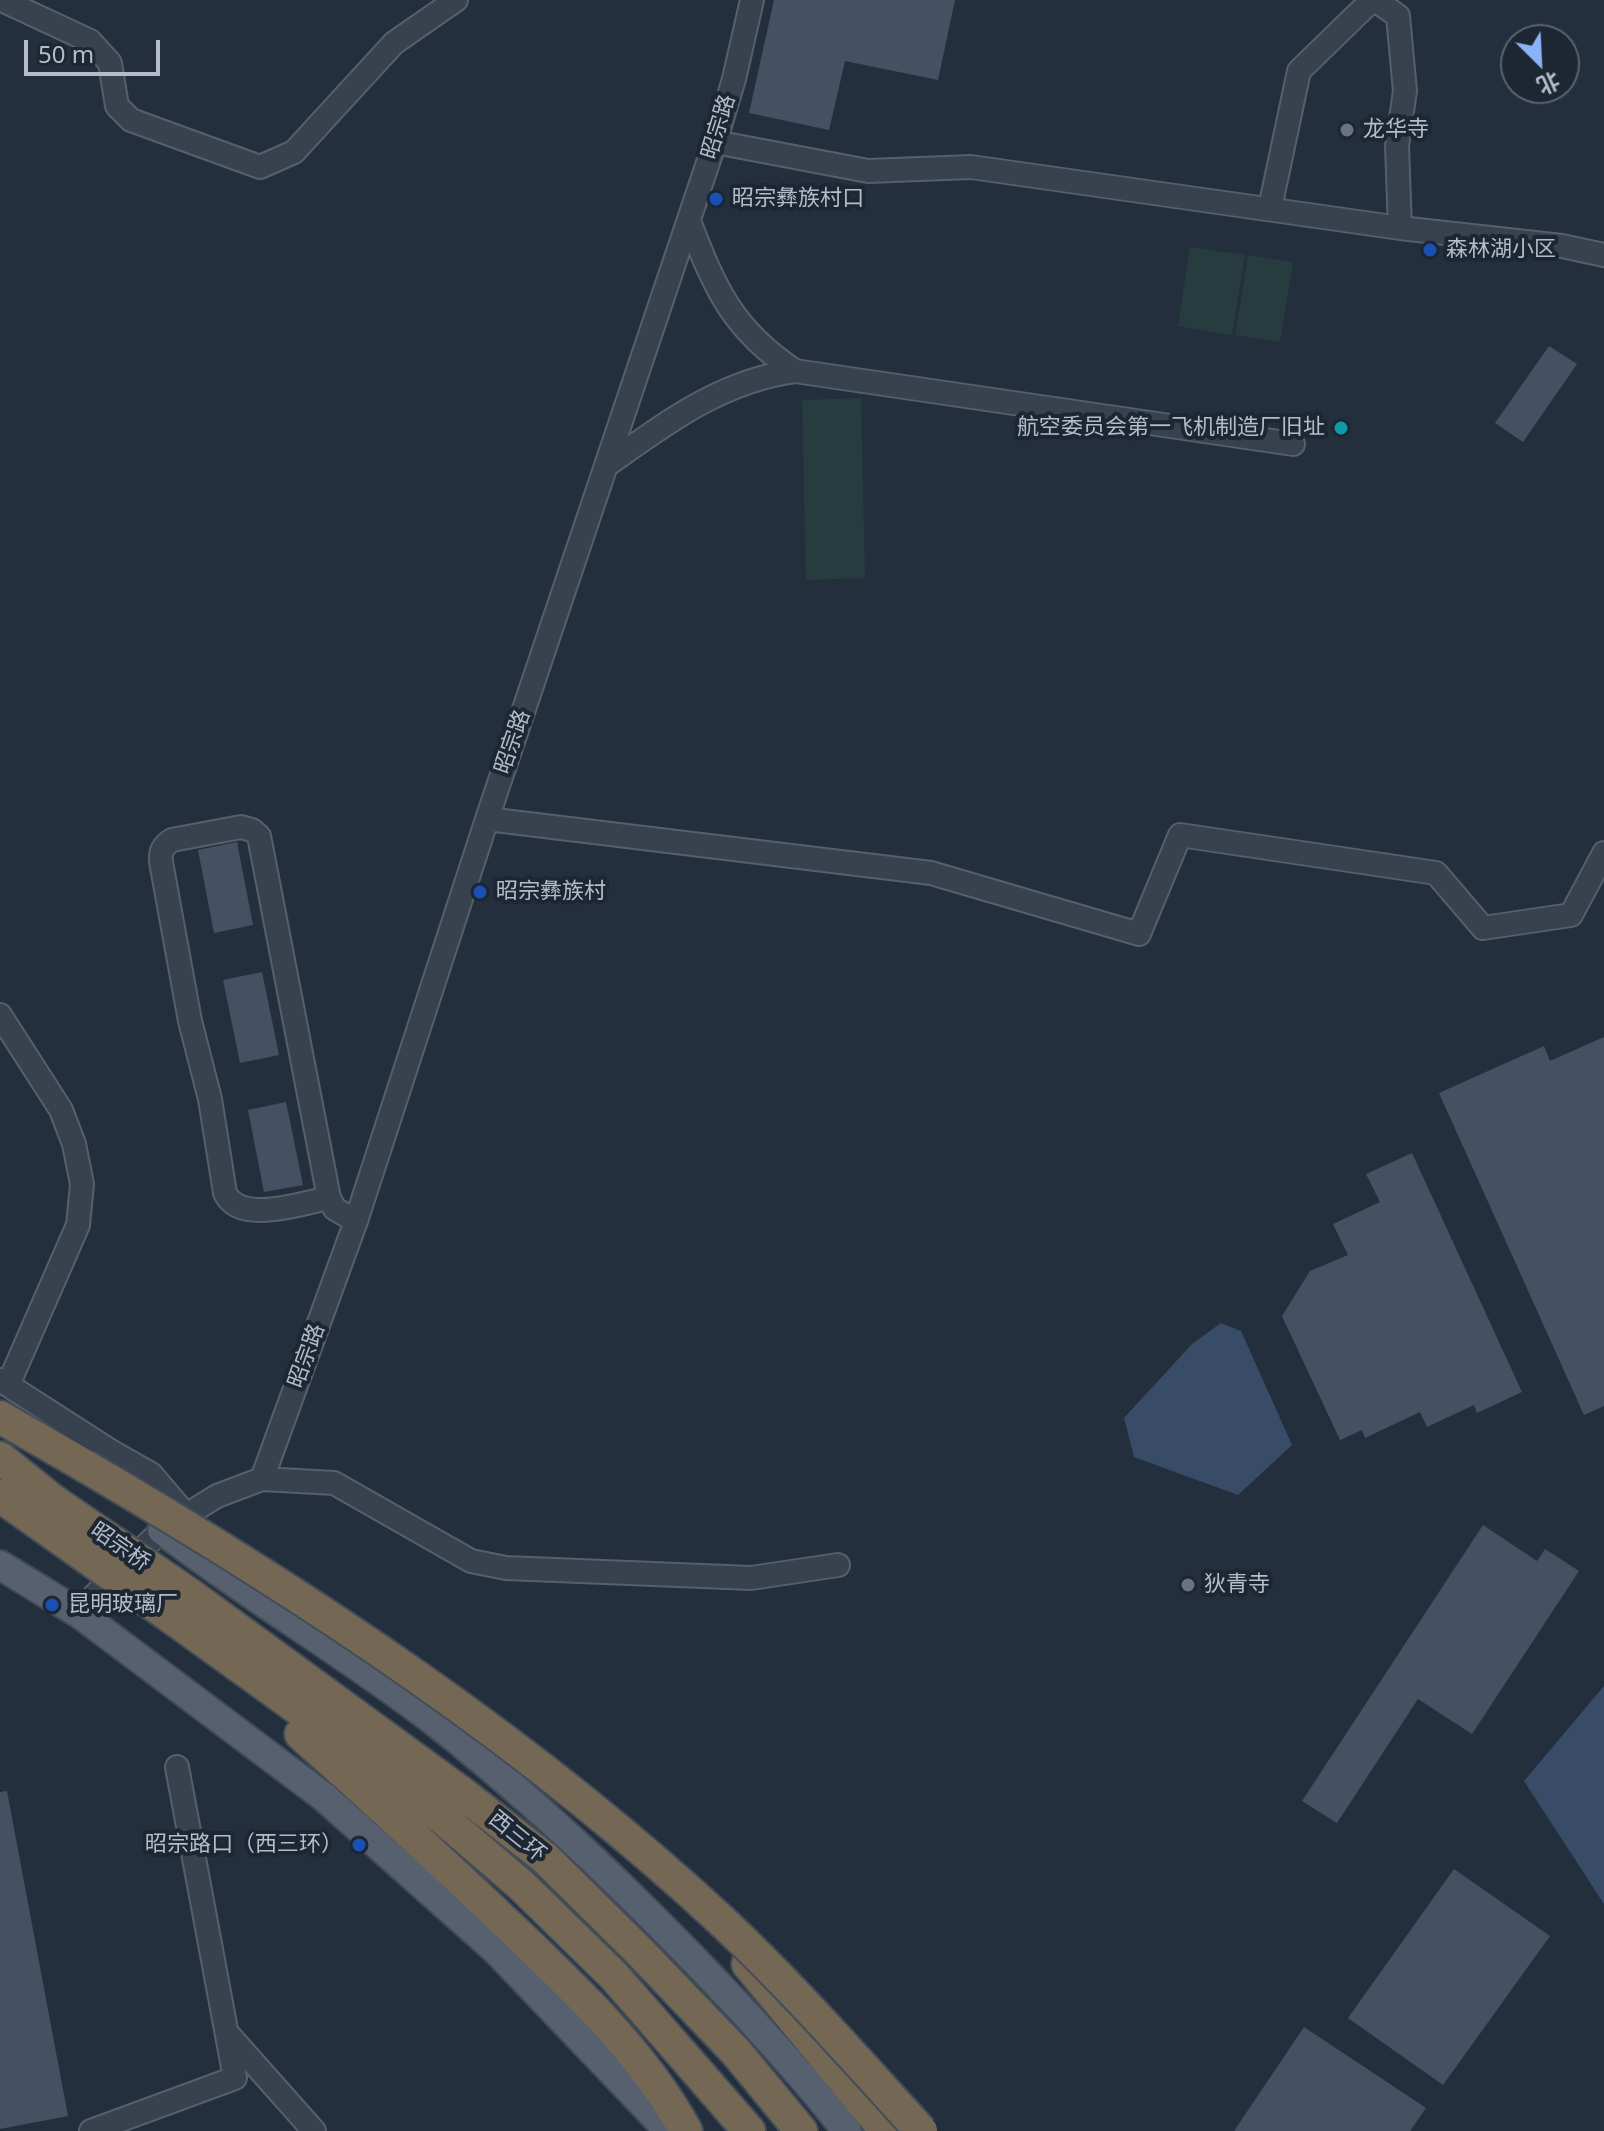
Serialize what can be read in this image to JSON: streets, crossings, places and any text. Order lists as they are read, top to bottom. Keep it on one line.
{"streets":{"highway":["昭宗桥","西三环"],"street":["昭宗路"]},"crossings":[["昭宗桥","西三环"]],"places":["龙华寺","昭宗彝族村口","森林湖小区","航空委员会第一飞机制造厂旧址","昭宗彝族村","狄青寺","昆明玻璃厂","昭宗路口（西三环）"],"scale_bar":"50 m","north":"bottom right"}
